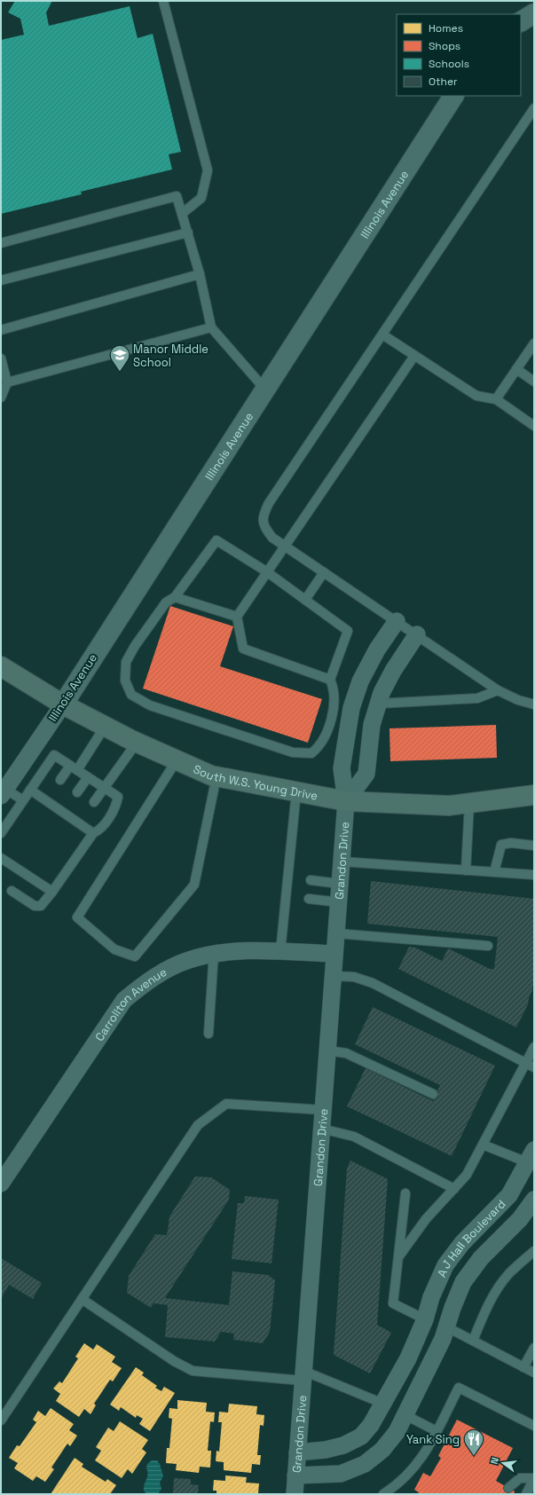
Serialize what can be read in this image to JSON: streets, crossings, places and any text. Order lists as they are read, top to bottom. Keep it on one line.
{"streets":{"main road":["South W.S. Young Drive"],"street":["Illinois Avenue","Grandon Drive","Carrollton Avenue","A J Hall Boulevard"]},"crossings":[["Illinois Avenue","South W.S. Young Drive"],["South W.S. Young Drive","Grandon Drive"],["Grandon Drive","Carrollton Avenue"],["Grandon Drive","A J Hall Boulevard"]],"places":{"school or university":["Manor Middle School"],"restaurant":["Yank Sing"]},"legend":["Homes","Shops","Schools","Other"],"north":"left"}
